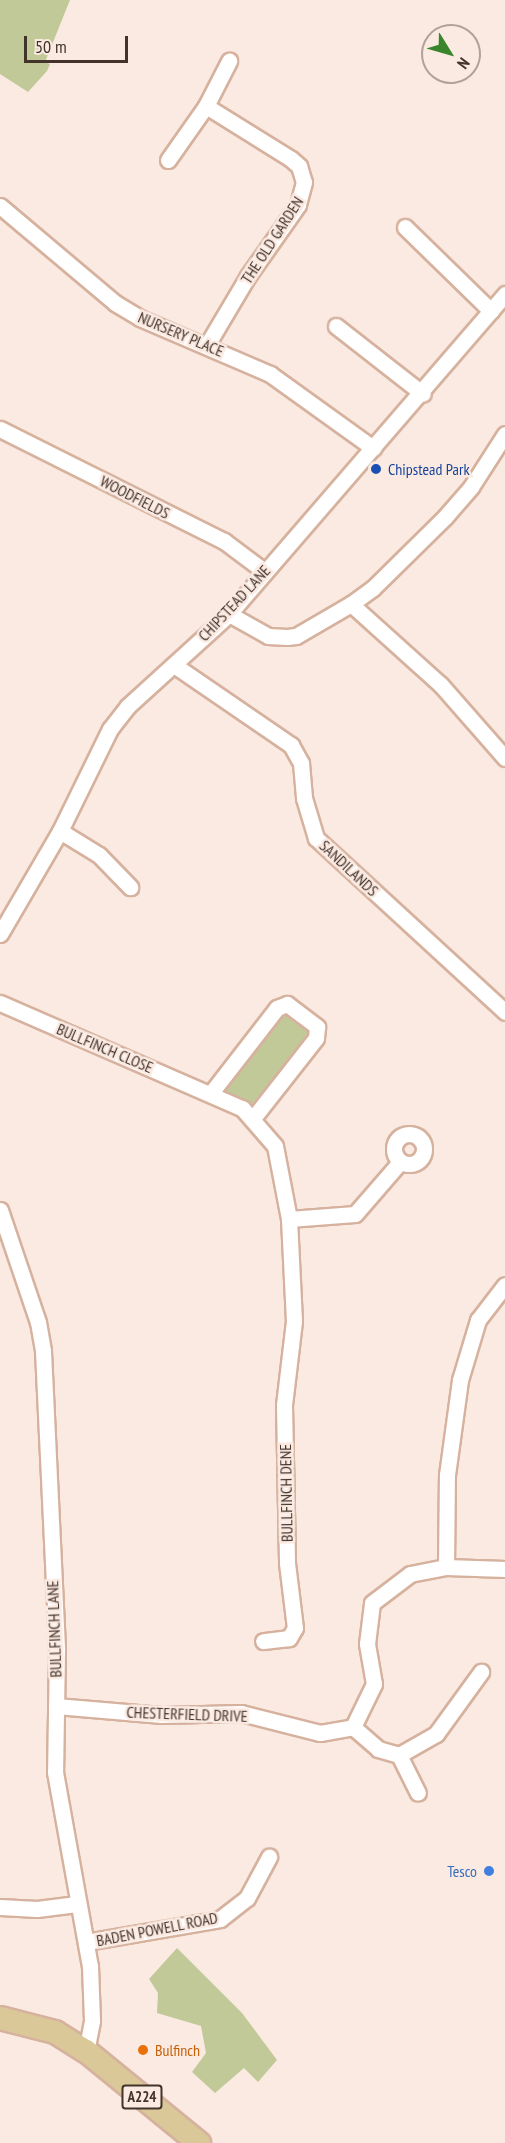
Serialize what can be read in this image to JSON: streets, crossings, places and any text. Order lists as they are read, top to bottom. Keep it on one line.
{"streets":{"main road":["A224"],"street":["THE OLD GARDEN","NURSERY PLACE","WOODFIELDS","CHIPSTEAD LANE","SANDILANDS","BULLFINCH CLOSE","BULLFINCH DENE","BULLFINCH LANE","CHESTERFIELD DRIVE","BADEN POWELL ROAD"]},"crossings":[["THE OLD GARDEN","NURSERY PLACE"],["NURSERY PLACE","CHIPSTEAD LANE"],["WOODFIELDS","CHIPSTEAD LANE"],["CHIPSTEAD LANE","SANDILANDS"],["BULLFINCH CLOSE","BULLFINCH DENE"],["BULLFINCH LANE","CHESTERFIELD DRIVE"],["BULLFINCH LANE","BADEN POWELL ROAD"],["BULLFINCH LANE","A224"]],"places":["Chipstead Park","Tesco","Bulfinch"],"scale_bar":"50 m","north":"bottom right"}
